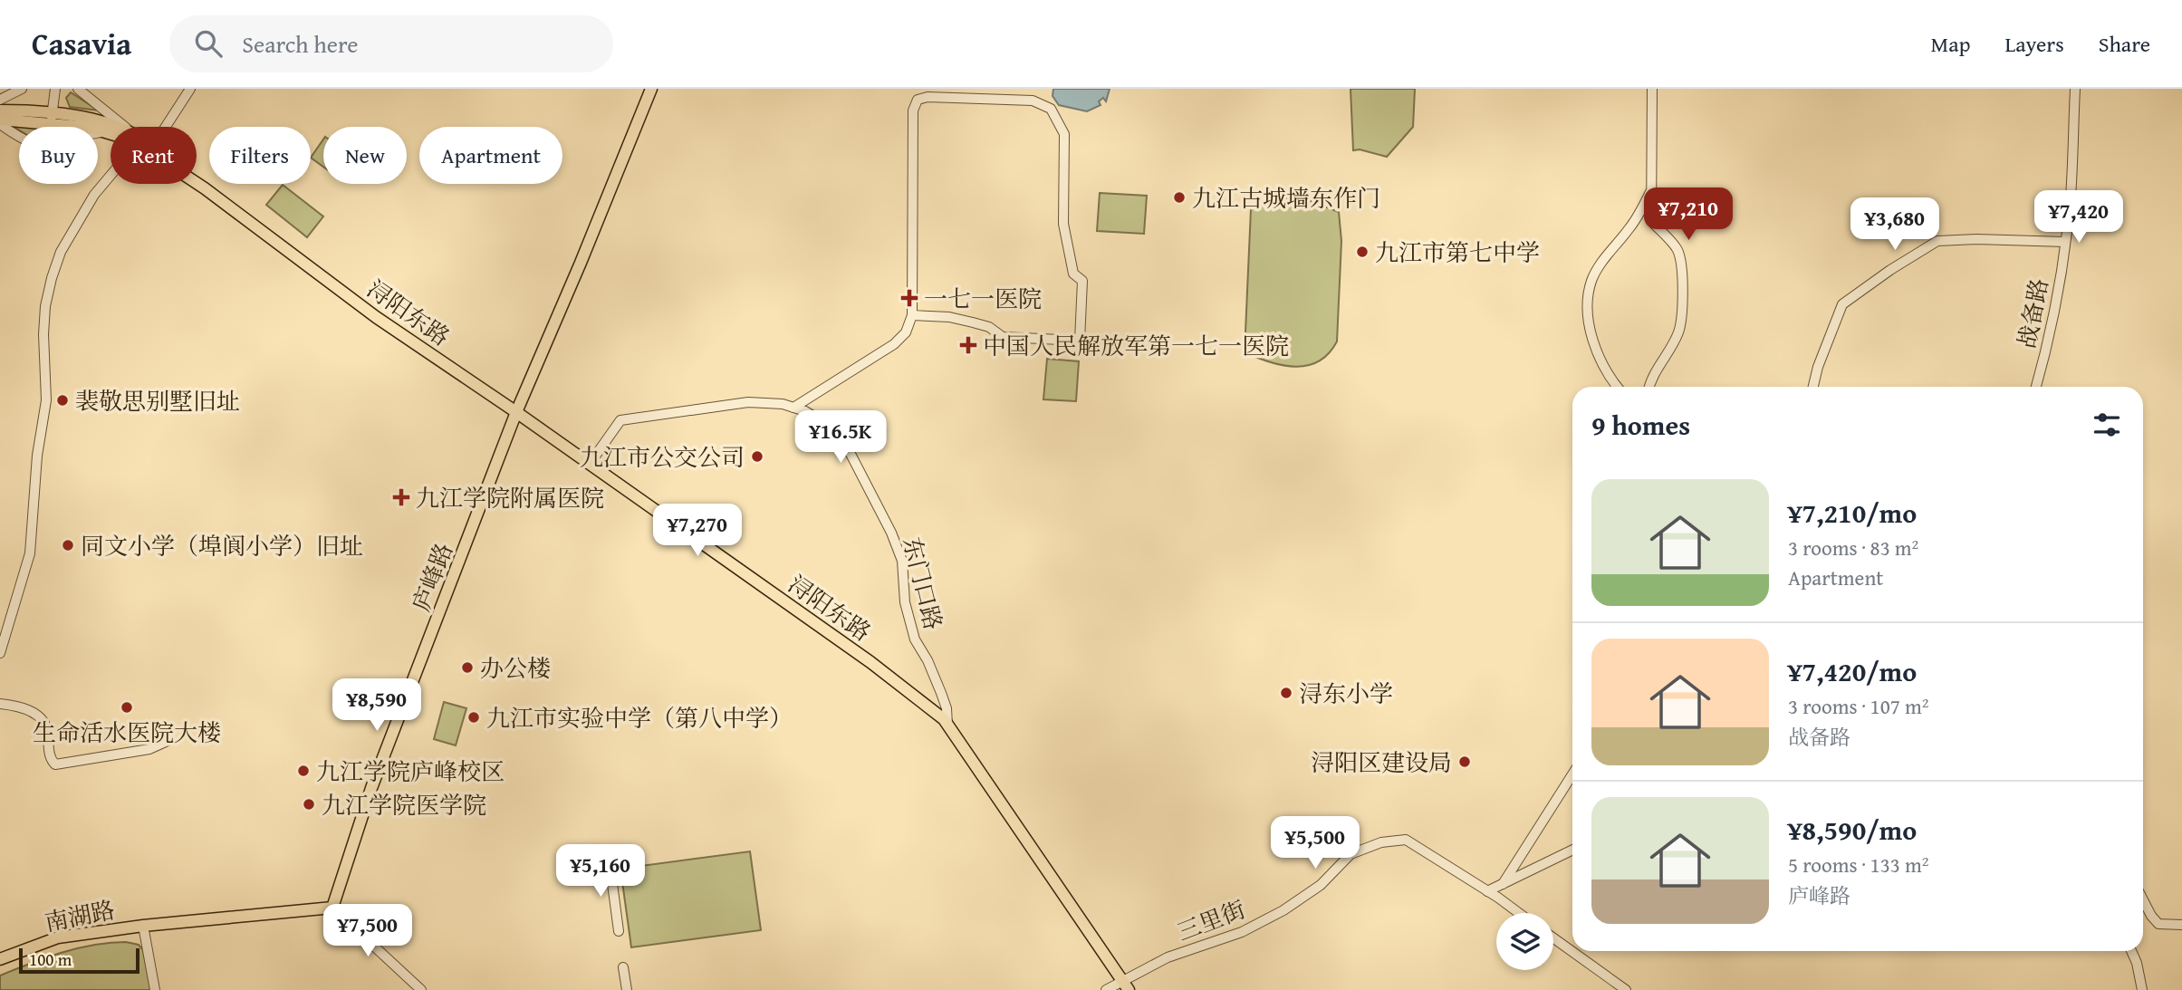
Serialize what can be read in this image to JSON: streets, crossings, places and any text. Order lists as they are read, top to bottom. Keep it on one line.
{"streets":{"main road":["浔阳东路","庐峰路","南湖路"],"street":["战备路","东门口路","三里街"]},"crossings":[["浔阳东路","庐峰路"],["浔阳东路","东门口路"],["浔阳东路","三里街"]],"places":{"other":["九江古城墙东作门","九江市第七中学","裴敬思别墅旧址","九江市公交公司","同文小学（埠阆小学）旧址","办公楼","浔东小学","生命活水医院大楼","九江市实验中学（第八中学）","浔阳区建设局","九江学院庐峰校区","九江学院医学院"],"health":["一七一医院","中国人民解放军第一七一医院","九江学院附属医院"]},"scale_bar":"100 m","page":{"header":"Casavia","search":"Search here","nav":["Map","Layers","Share"],"chip":["Buy","Rent","Filters","New","Apartment"],"price":["¥7,210","¥7,420","¥3,680","¥16.5K","¥7,270","¥8,590","¥5,500","¥5,160","¥7,500"],"heading":"9 homes","list":[{"name":"¥7,210/mo","note":"3 rooms · 83 m² · Apartment"},{"name":"¥7,420/mo","note":"3 rooms · 107 m² · 战备路"},{"name":"¥8,590/mo","note":"5 rooms · 133 m² · 庐峰路"}],"scale":"100 m"}}
